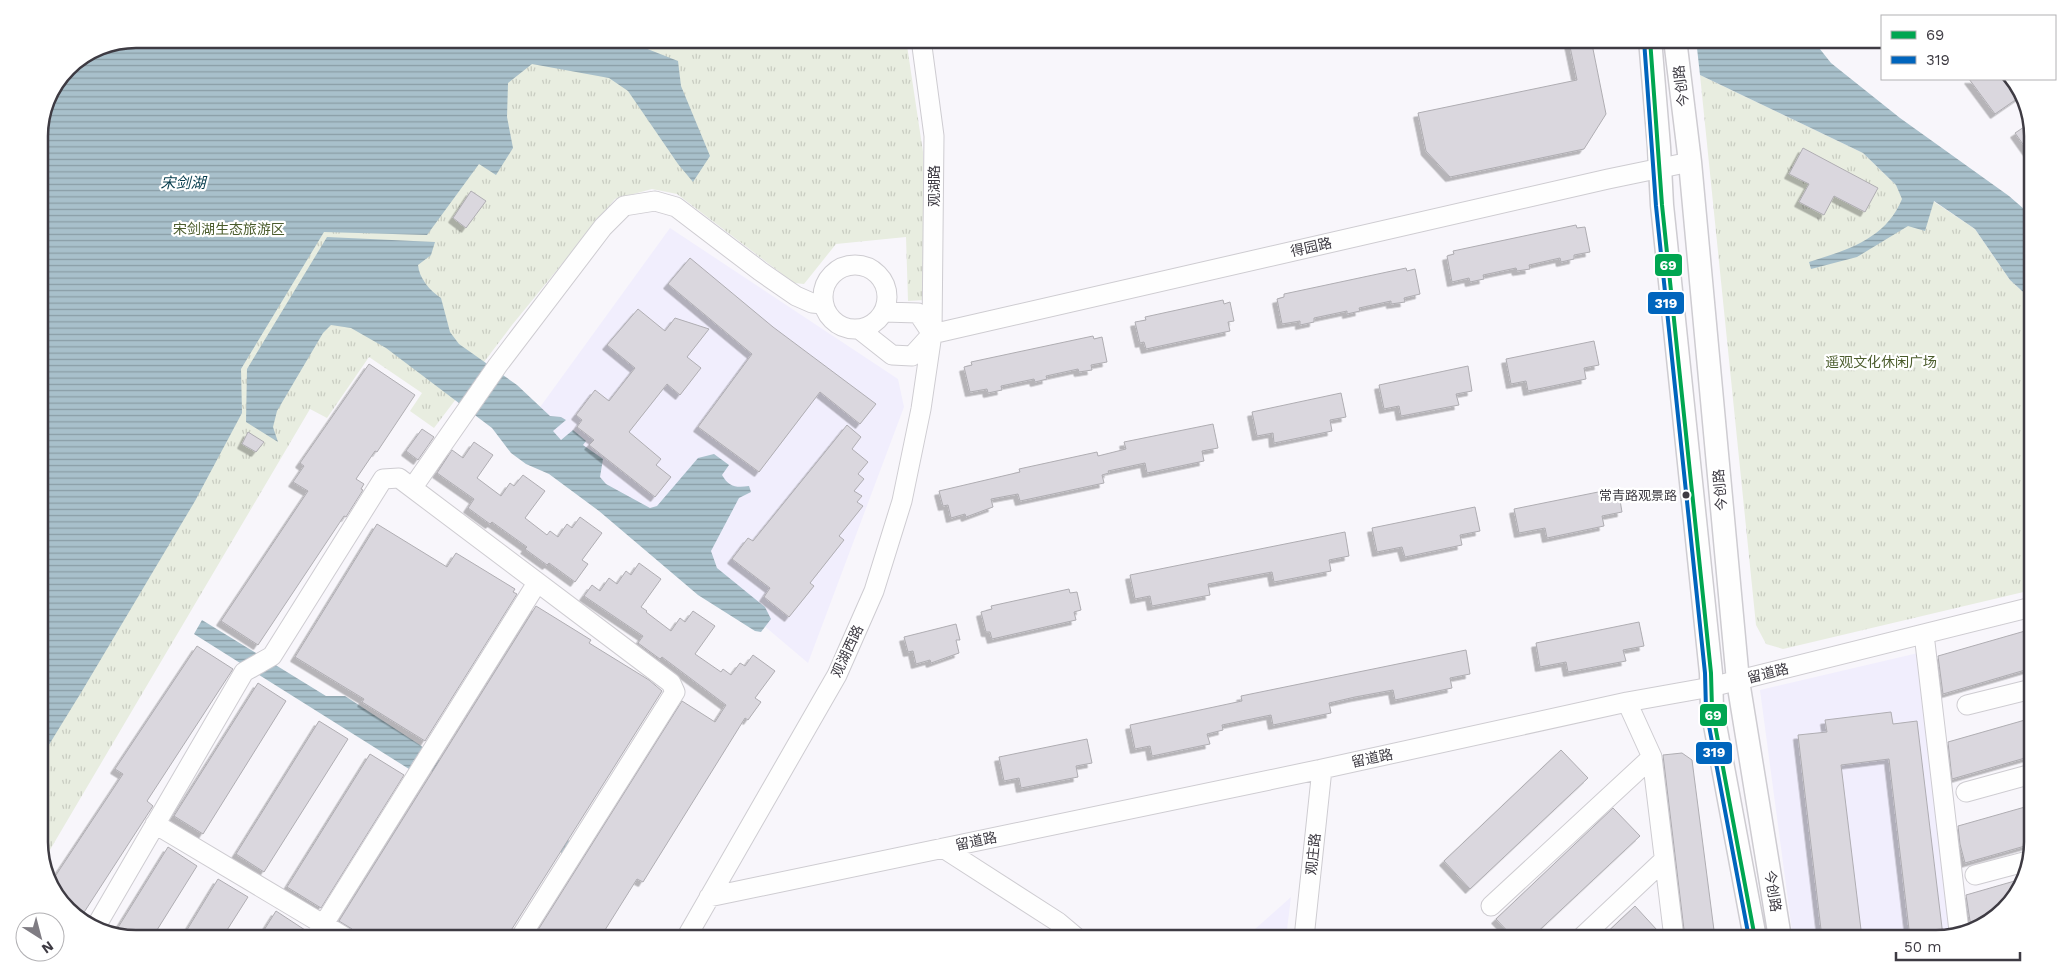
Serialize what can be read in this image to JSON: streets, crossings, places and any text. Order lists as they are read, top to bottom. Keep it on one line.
{"streets":{"main road":["今创路"],"street":["观湖路","得园路","观湖西路","留道路","观庄路"]},"crossings":[["今创路","得园路"],["今创路","留道路"],["观湖路","得园路"],["观湖路","观湖西路"],["得园路","观湖西路"],["观湖西路","留道路"],["留道路","观庄路"]],"water":["宋剑湖"],"parks":["宋剑湖生态旅游区","遥观文化休闲广场"],"places":["常青路观景路"],"lines":["transit line 69","transit line 319"],"legend":["69","319"],"scale_bar":"50 m","north":"bottom right"}
